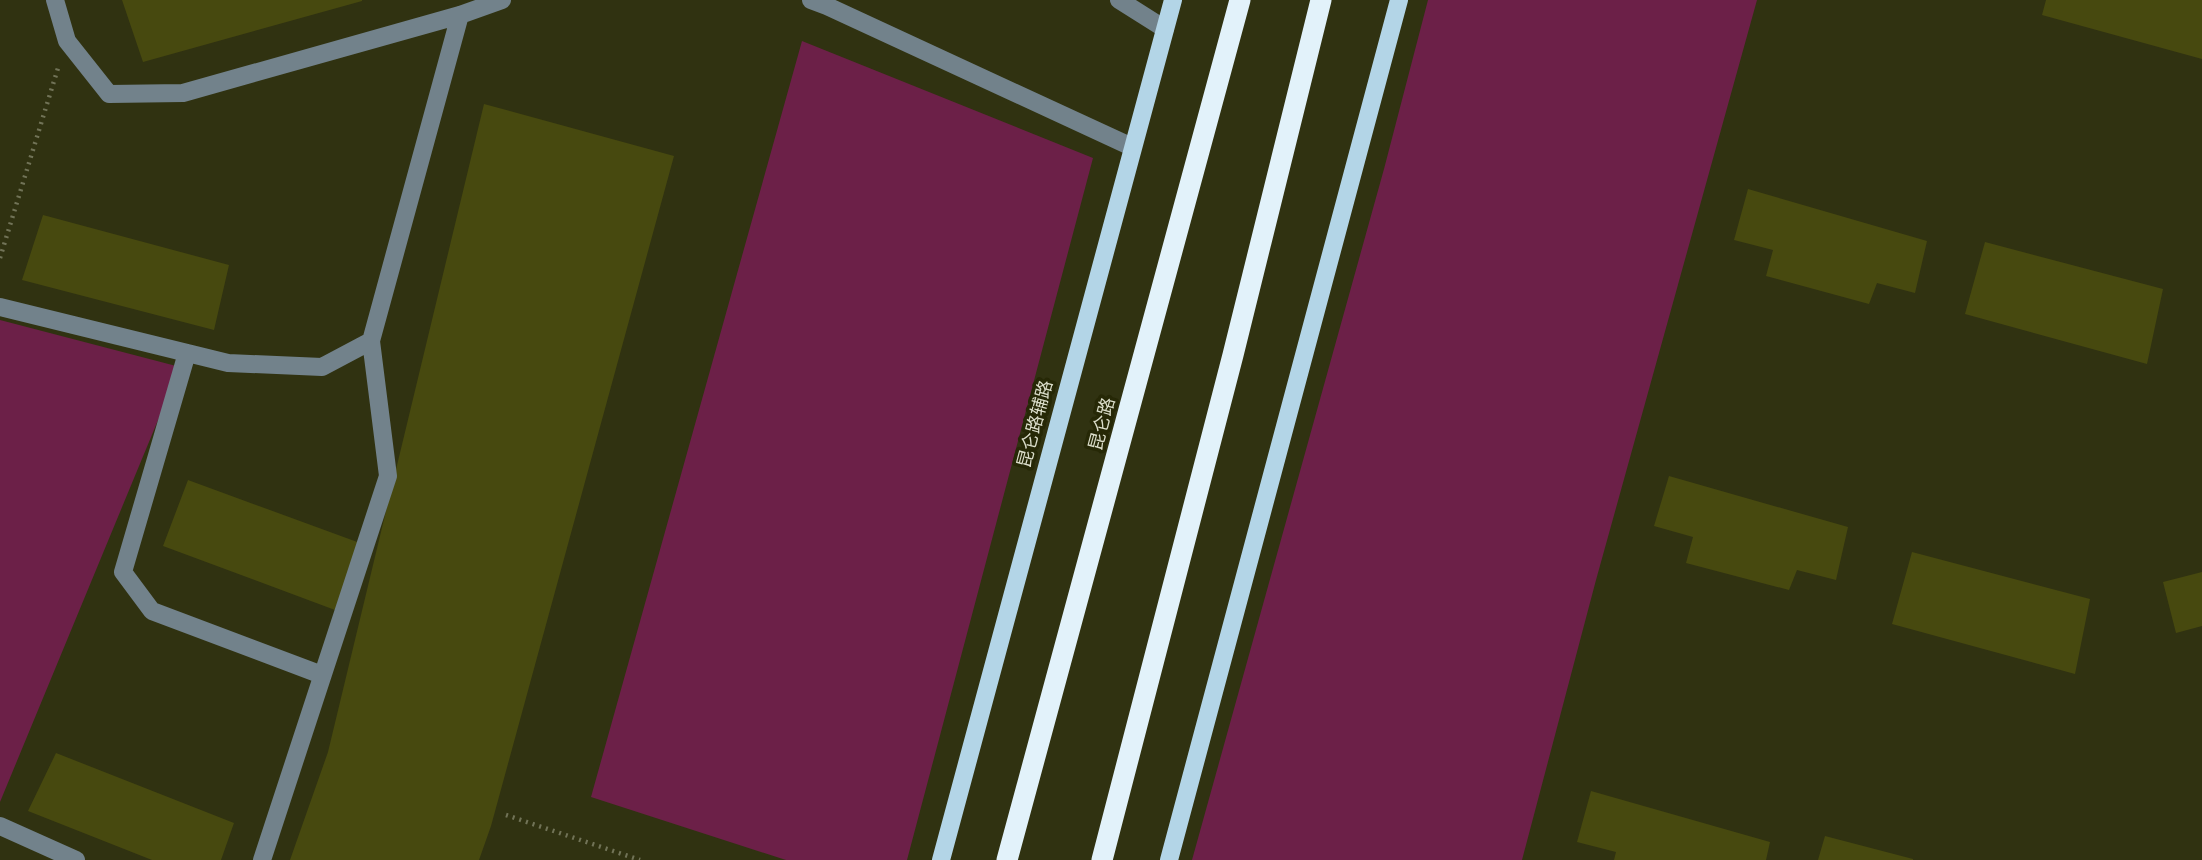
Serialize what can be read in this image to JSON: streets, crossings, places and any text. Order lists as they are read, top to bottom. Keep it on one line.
{"streets":{"highway":["昆仑路"],"main road":["昆仑路辅路"]}}
